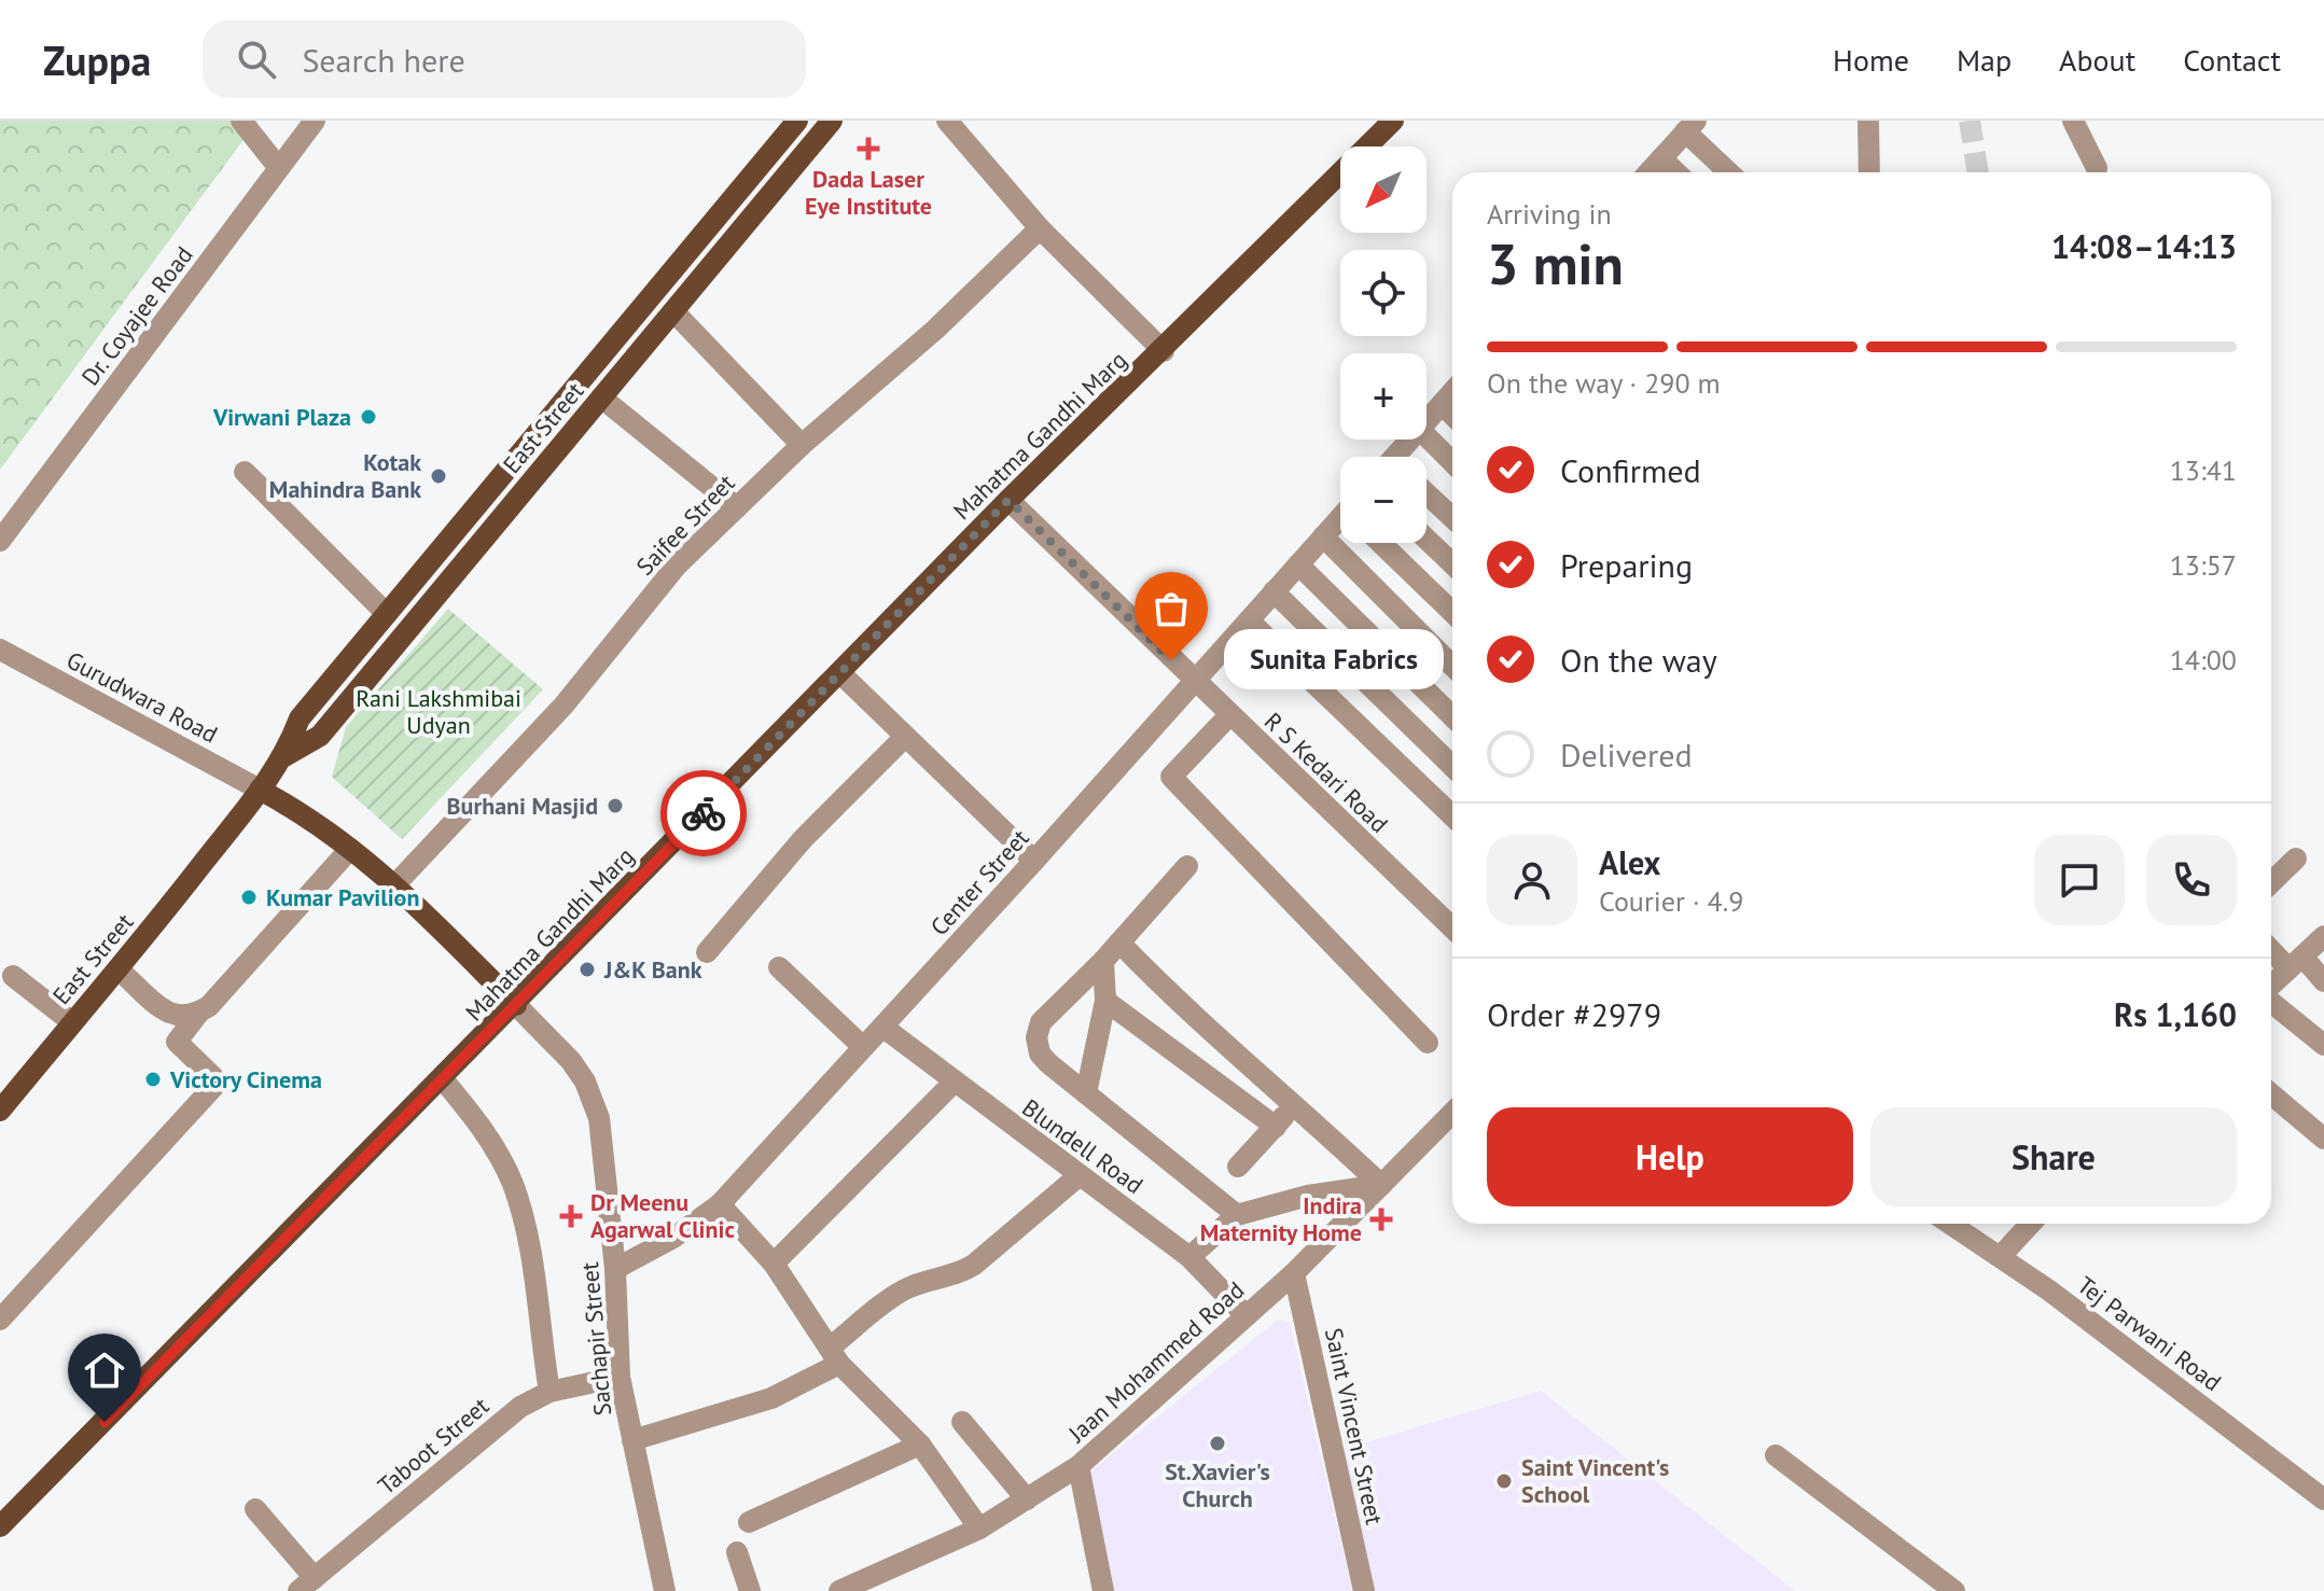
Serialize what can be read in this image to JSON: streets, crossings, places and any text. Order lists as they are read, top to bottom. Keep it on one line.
{"streets":{"main road":["East Street","Mahatma Gandhi Marg"],"street":["Dr. Coyajee Road","Saifee Street","Gurudwara Road","R S Kedari Road","Center Street","Blundell Road","Tej Parwani Road","Sachapir Street","Jaan Mohammed Road","Saint Vincent Street","Taboot Street"]},"crossings":[["East Street","Gurudwara Road"],["Mahatma Gandhi Marg","R S Kedari Road"],["Mahatma Gandhi Marg","Sachapir Street"],["R S Kedari Road","Center Street"],["Center Street","Blundell Road"],["Center Street","Sachapir Street"],["Blundell Road","Sachapir Street"],["Blundell Road","Jaan Mohammed Road"],["Sachapir Street","Taboot Street"],["Jaan Mohammed Road","Saint Vincent Street"]],"parks":["Rani Lakshmibai Udyan"],"places":{"health":["Dada Laser Eye Institute","Dr Meenu Agarwal Clinic","Indira Maternity Home"],"other":["Virwani Plaza","Kotak Mahindra Bank","Sunita Fabrics","Burhani Masjid","Kumar Pavilion","J&K Bank","Victory Cinema","St.Xavier's Church","Saint Vincent's School"]},"north":"bottom left","page":{"header":"Zuppa","search":"Search here","nav":["Home","Map","About","Contact"],"map_buttons":["+","−"],"heading":["3 min","Arriving in","14:08–14:13"],"panel":["Alex","Courier · 4.9","Order #2979","Rs 1,160"],"bar":"On the way · 290 m","list":[["Confirmed","13:41"],["Preparing","13:57"],["On the way","14:00"],"Delivered"],"bubble":"Sunita Fabrics","buttons":["Help","Share"]}}
